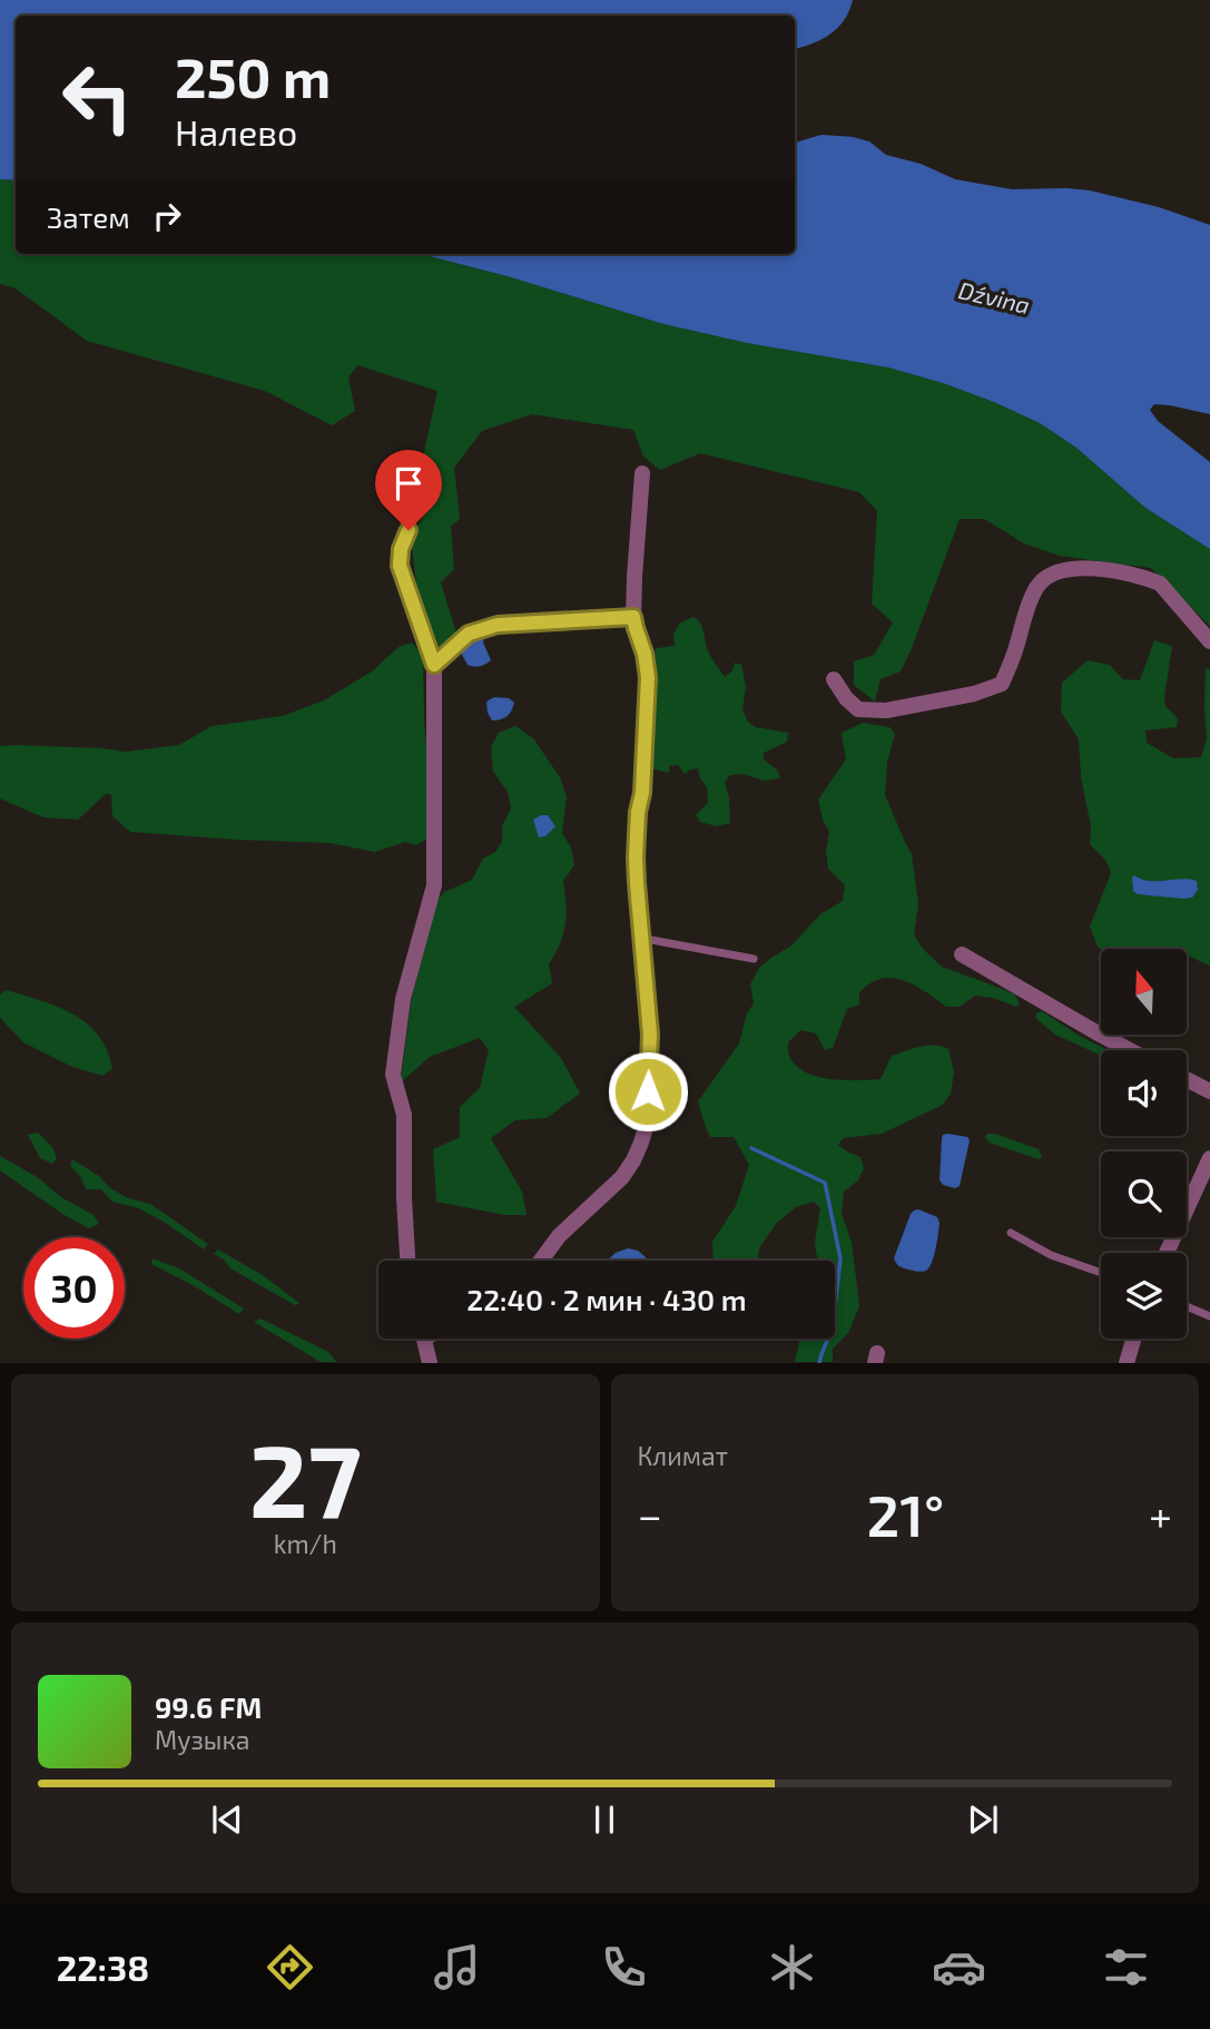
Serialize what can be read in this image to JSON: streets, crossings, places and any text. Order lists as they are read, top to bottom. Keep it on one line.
{"water":["Dźvina"],"north":"top","page":{"turn":["250 m","Налево"],"then":"Затем","limit":"30","trip":"22:40 · 2 мин · 430 m","tile":[["27","km/h"],"Климат"],"heat":["−","21°","+"],"song":["99.6 FM","Музыка"],"tabs":"22:38"}}
